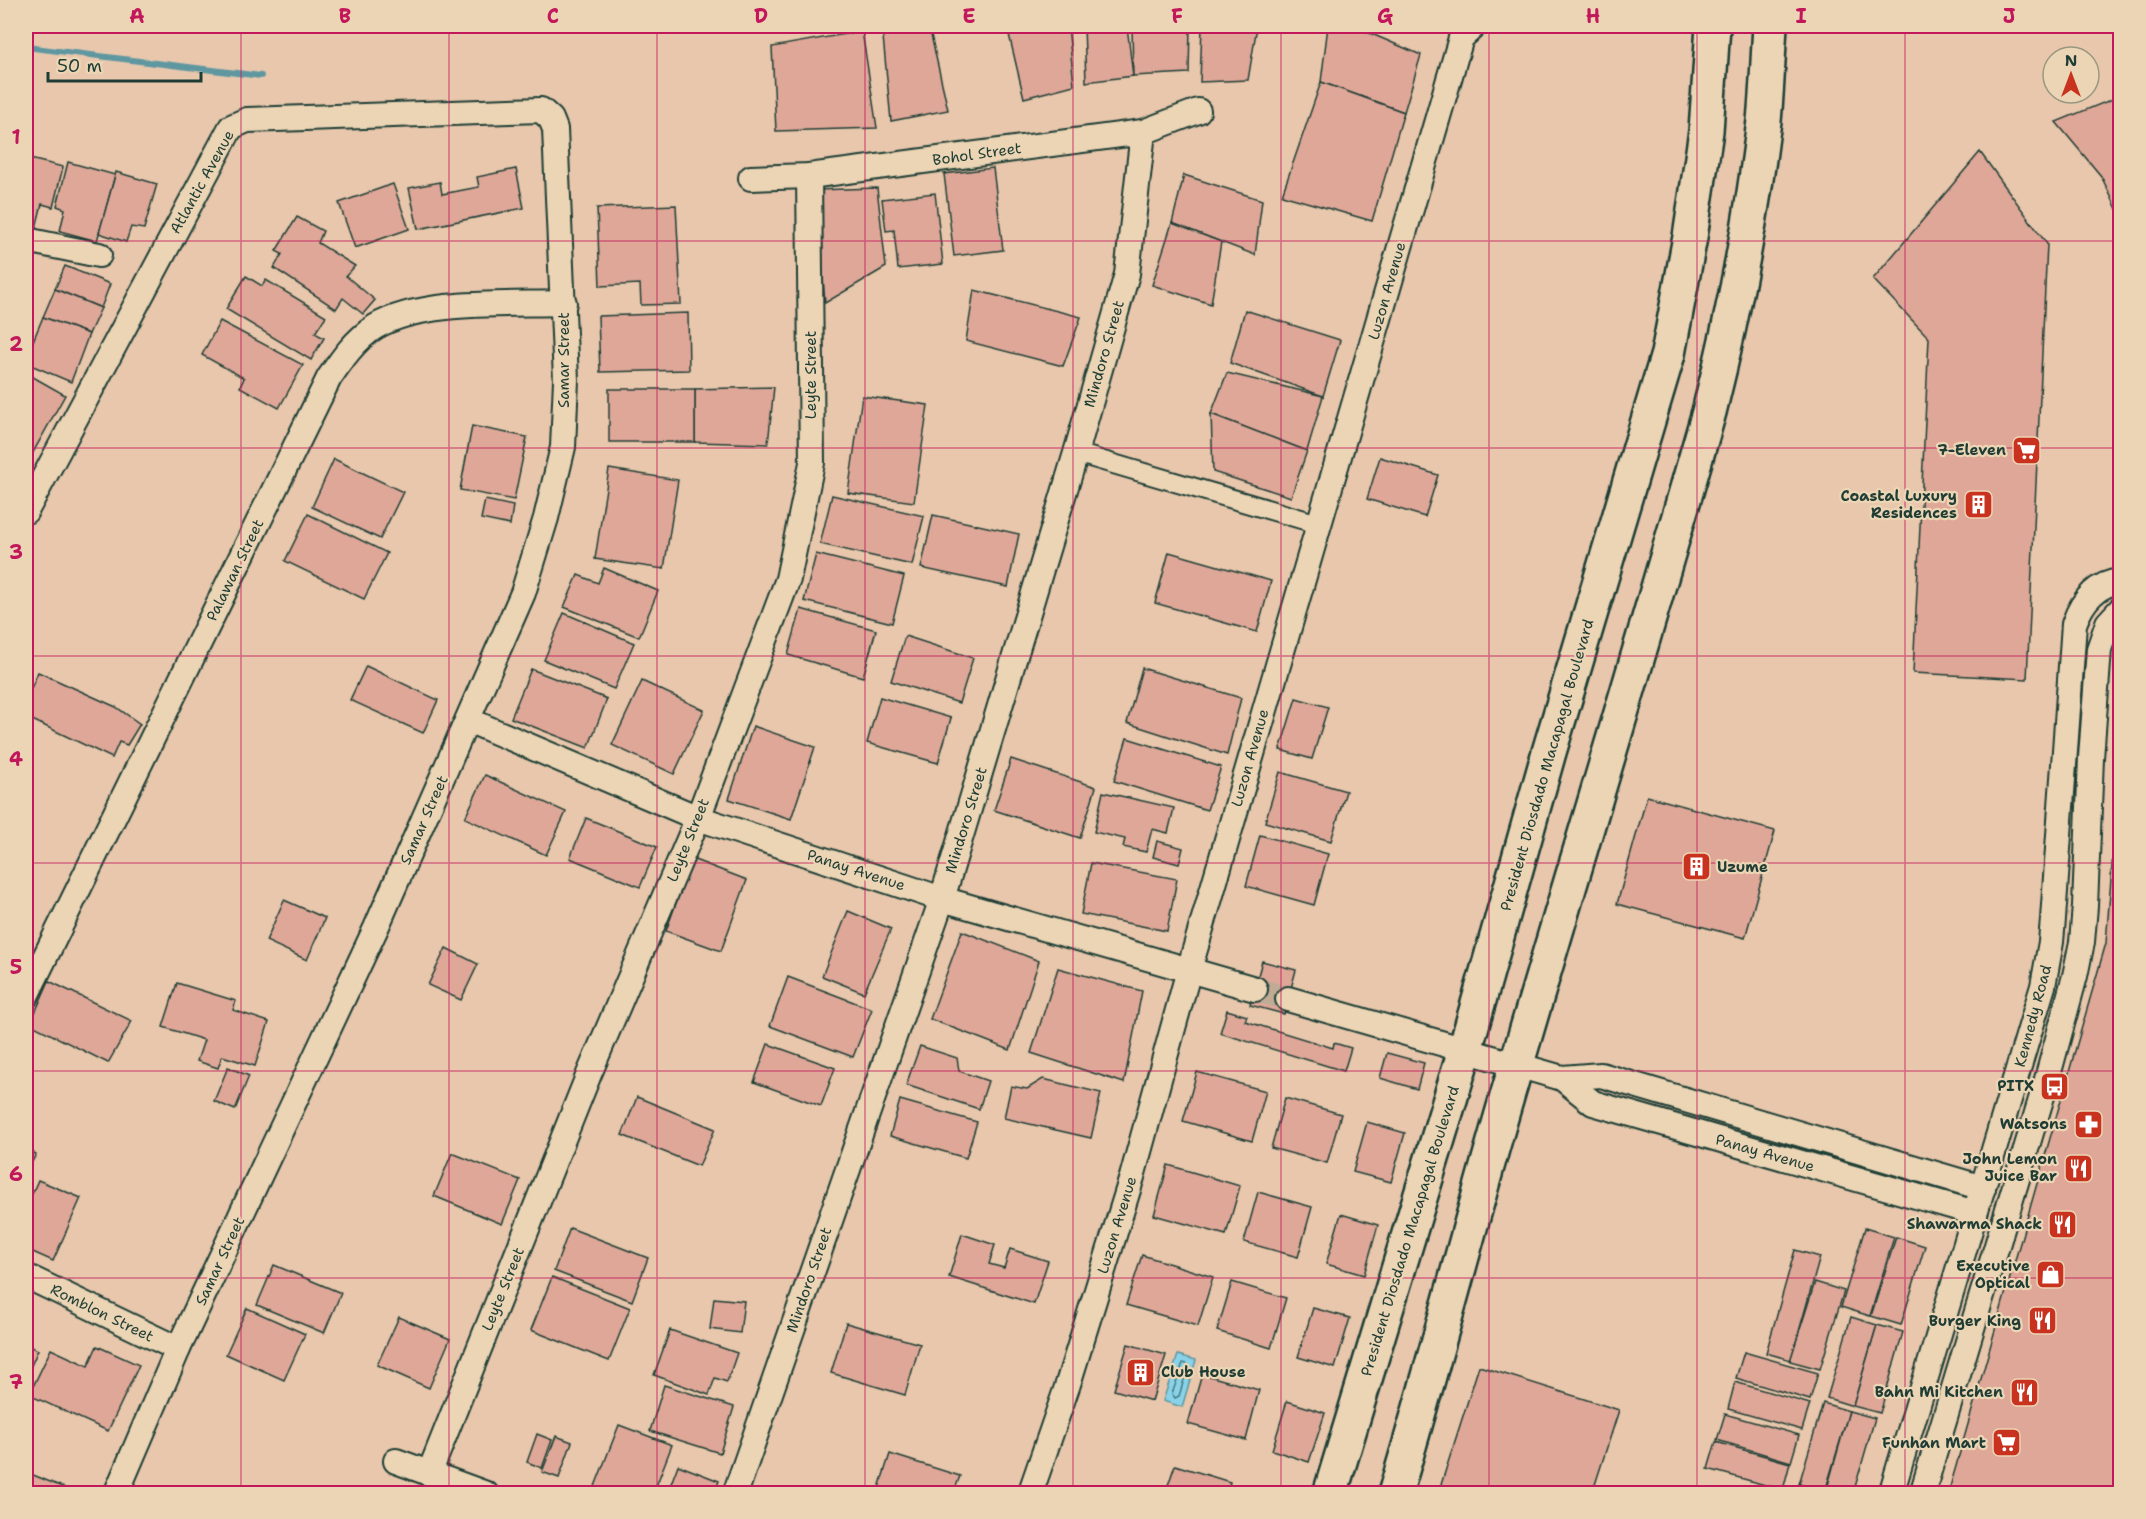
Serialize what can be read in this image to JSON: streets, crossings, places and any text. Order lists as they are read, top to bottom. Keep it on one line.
{"streets":{"main road":["President Diosdado Macapagal Boulevard"],"street":["Bohol Street","Atlantic Avenue","Luzon Avenue","Mindoro Street","Samar Street","Leyte Street","Palawan Street","Panay Avenue","Kennedy Road","Romblon Street"]},"crossings":[["Bohol Street","Mindoro Street"],["Bohol Street","Leyte Street"],["Atlantic Avenue","Samar Street"],["Luzon Avenue","Panay Avenue"],["Mindoro Street","Panay Avenue"],["Samar Street","Palawan Street"],["Samar Street","Panay Avenue"],["Samar Street","Romblon Street"],["Leyte Street","Panay Avenue"],["President Diosdado Macapagal Boulevard","Panay Avenue"],["Panay Avenue","Kennedy Road"]],"places":{"supermarket":["7-Eleven","Funhan Mart"],"building":["Coastal Luxury Residences","Uzume","Club House"],"bus stop":["PITX"],"pharmacy":["Watsons"],"restaurant":["John Lemon Juice Bar","Shawarma Shack","Burger King","Bahn Mi Kitchen"],"shop":["Executive Optical"]},"scale_bar":"50 m","north":"top","grid":{"columns":["A","B","C","D","E","F","G","H","I","J"],"rows":["1","2","3","4","5","6","7"]}}
